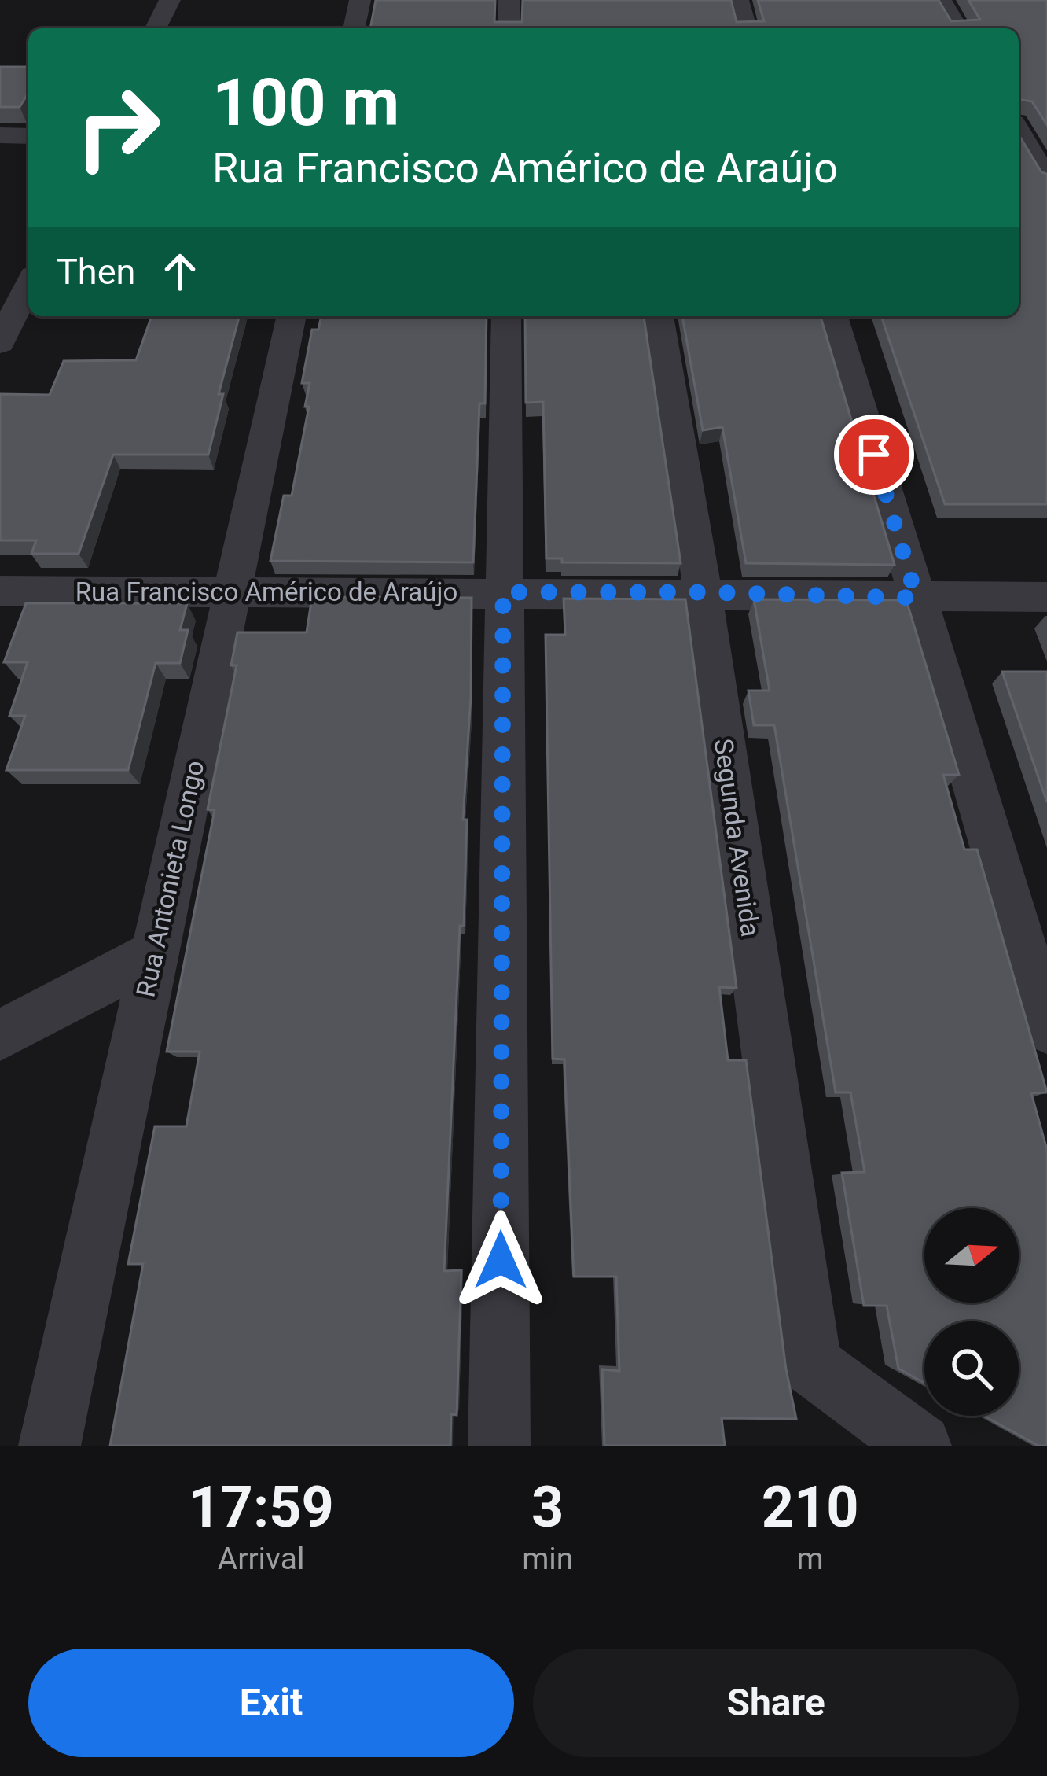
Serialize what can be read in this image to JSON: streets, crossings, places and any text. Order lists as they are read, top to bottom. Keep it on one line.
{"streets":{"street":["Rua Francisco Américo de Araújo","Segunda Avenida","Rua Antonieta Longo"]},"crossings":[["Rua Francisco Américo de Araújo","Segunda Avenida"],["Rua Francisco Américo de Araújo","Rua Antonieta Longo"]],"north":"right","page":{"turn":["100 m","Rua Francisco Américo de Araújo"],"then":"Then","eta":["17:59","Arrival","3","min","210","m"],"buttons":["Exit","Share"]}}
